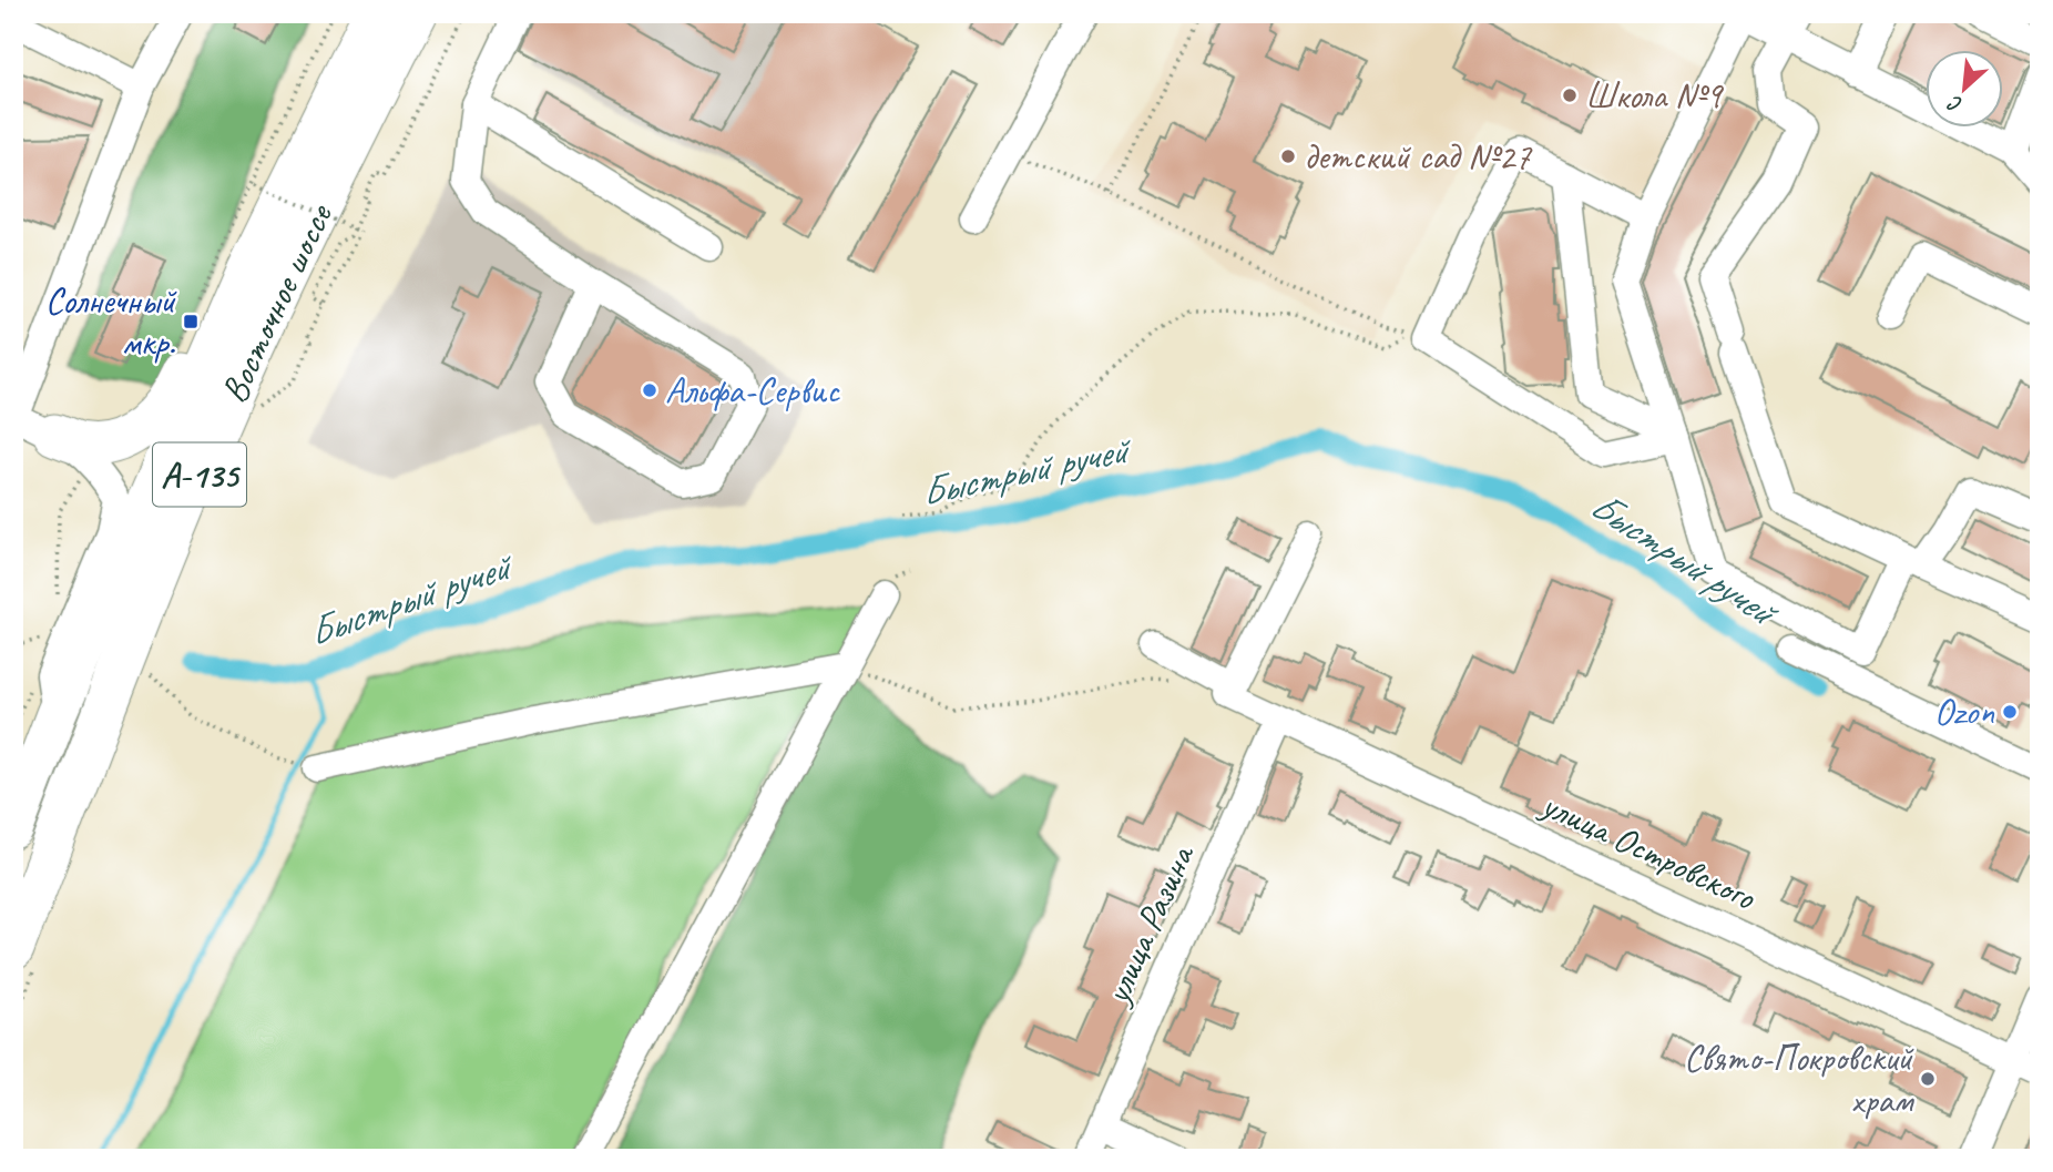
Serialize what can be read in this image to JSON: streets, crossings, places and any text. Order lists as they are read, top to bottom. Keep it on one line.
{"streets":{"highway":["Восточное шоссе","А-135"],"street":["улица Островского","улица Разина"]},"crossings":[["улица Островского","улица Разина"]],"water":["Быстрый ручей"],"places":{"other":["Школа №9","детский сад №27","Альфа-Сервис","Ozon","Свято-Покровский храм"],"transit":["Солнечный мкр."]},"north":"bottom left"}
